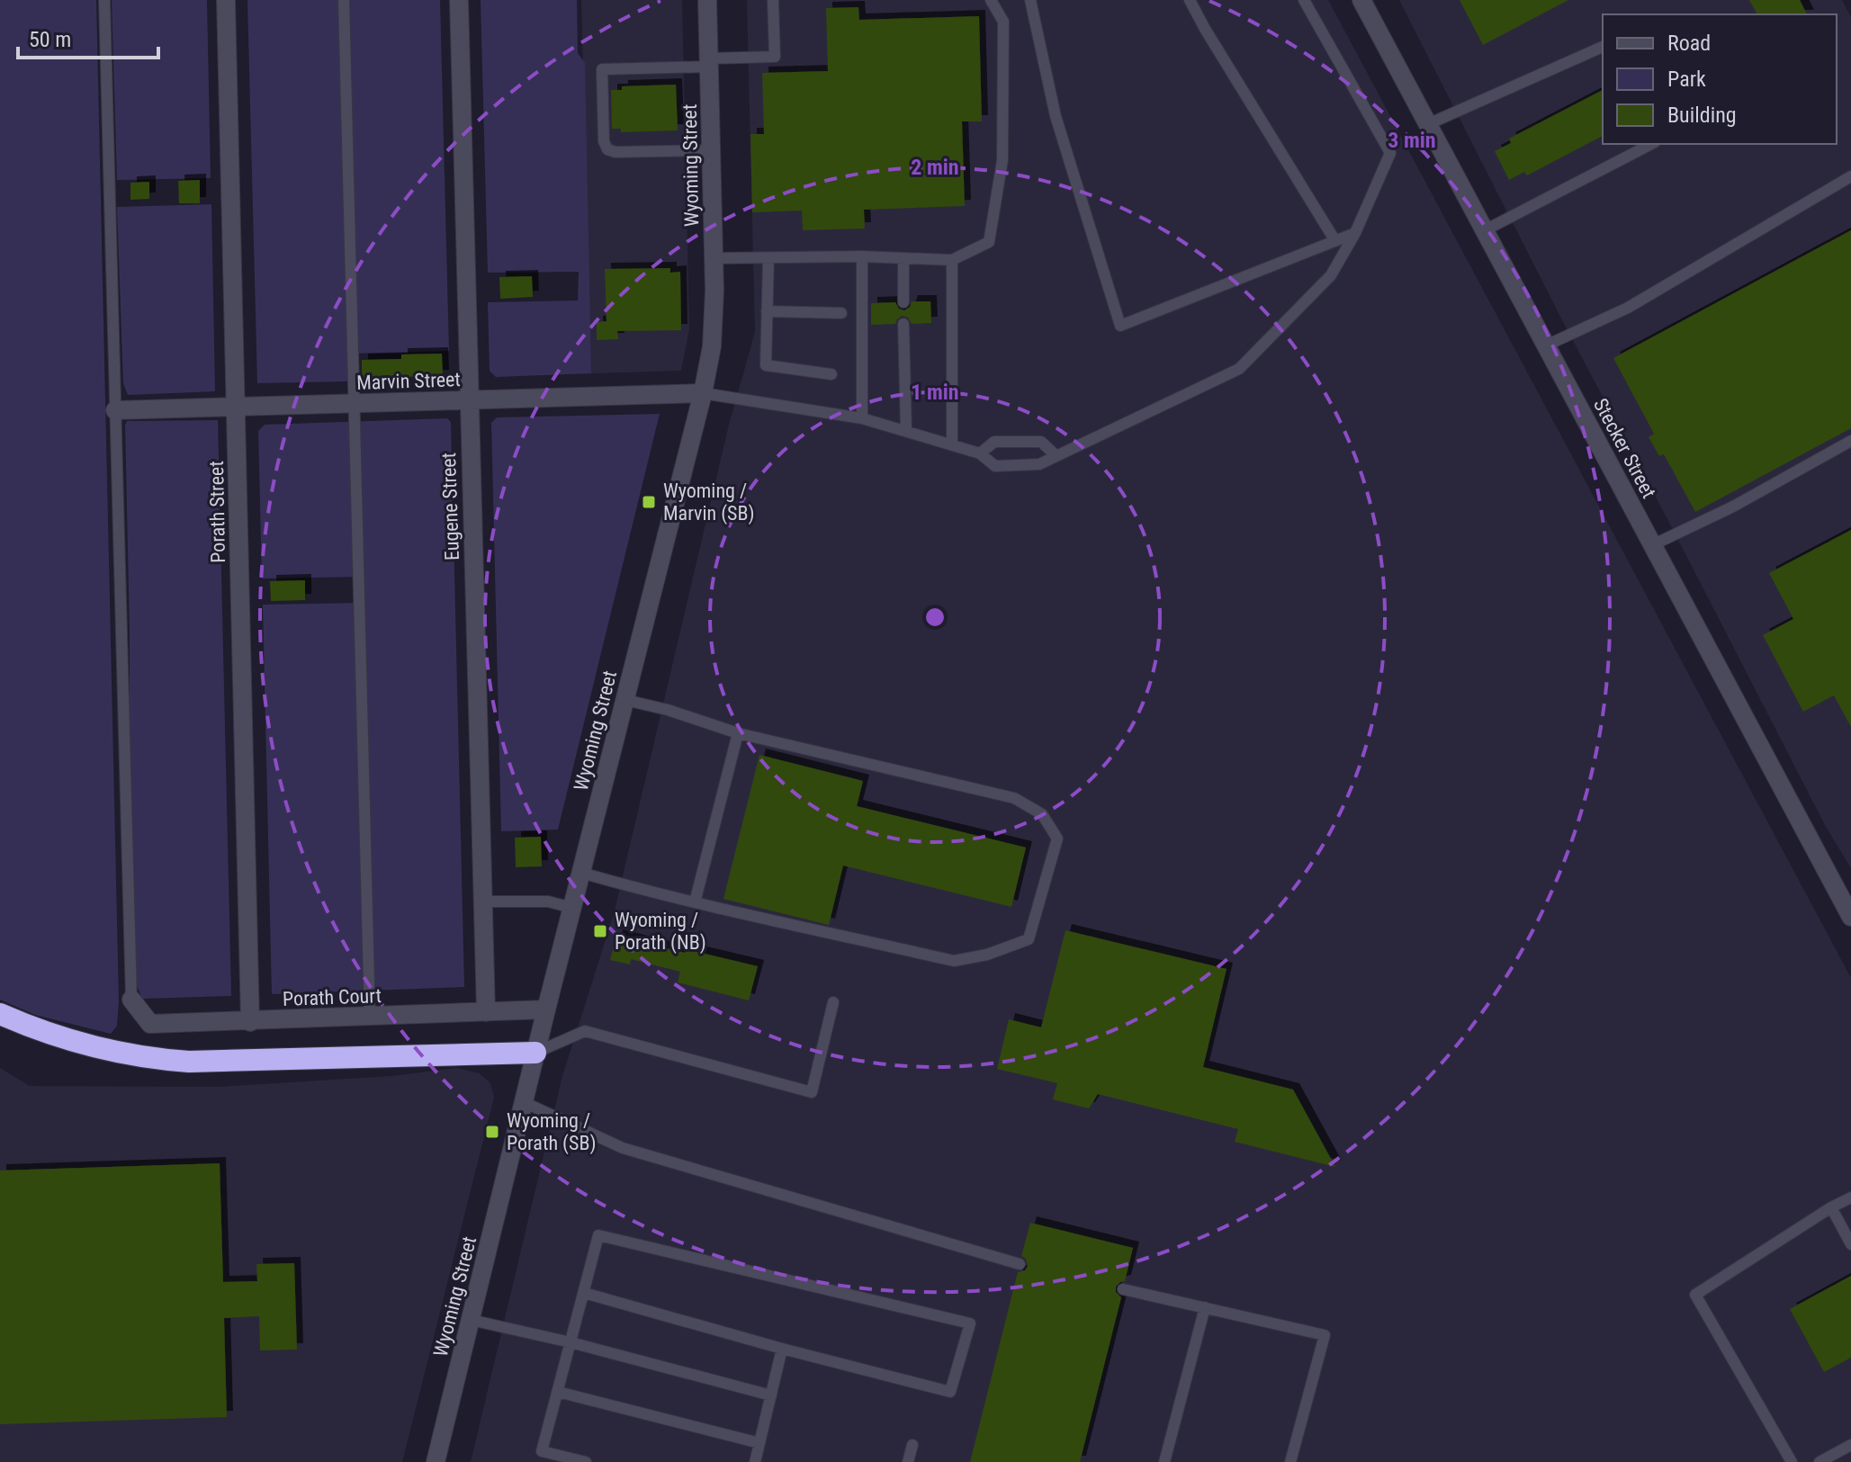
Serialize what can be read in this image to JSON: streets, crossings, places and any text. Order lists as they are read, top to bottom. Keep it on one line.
{"streets":{"street":["Wyoming Street","Marvin Street","Stecker Street","Eugene Street","Porath Street","Porath Court"]},"crossings":[["Wyoming Street","Marvin Street"],["Wyoming Street","Porath Court"],["Marvin Street","Eugene Street"],["Marvin Street","Porath Street"],["Eugene Street","Porath Court"],["Porath Street","Porath Court"]],"places":{"transit":["Wyoming / Marvin (SB)","Wyoming / Porath (NB)","Wyoming / Porath (SB)"]},"legend":["Road","Park","Building"],"scale_bar":"50 m","rings":["3 min","2 min","1 min"]}
